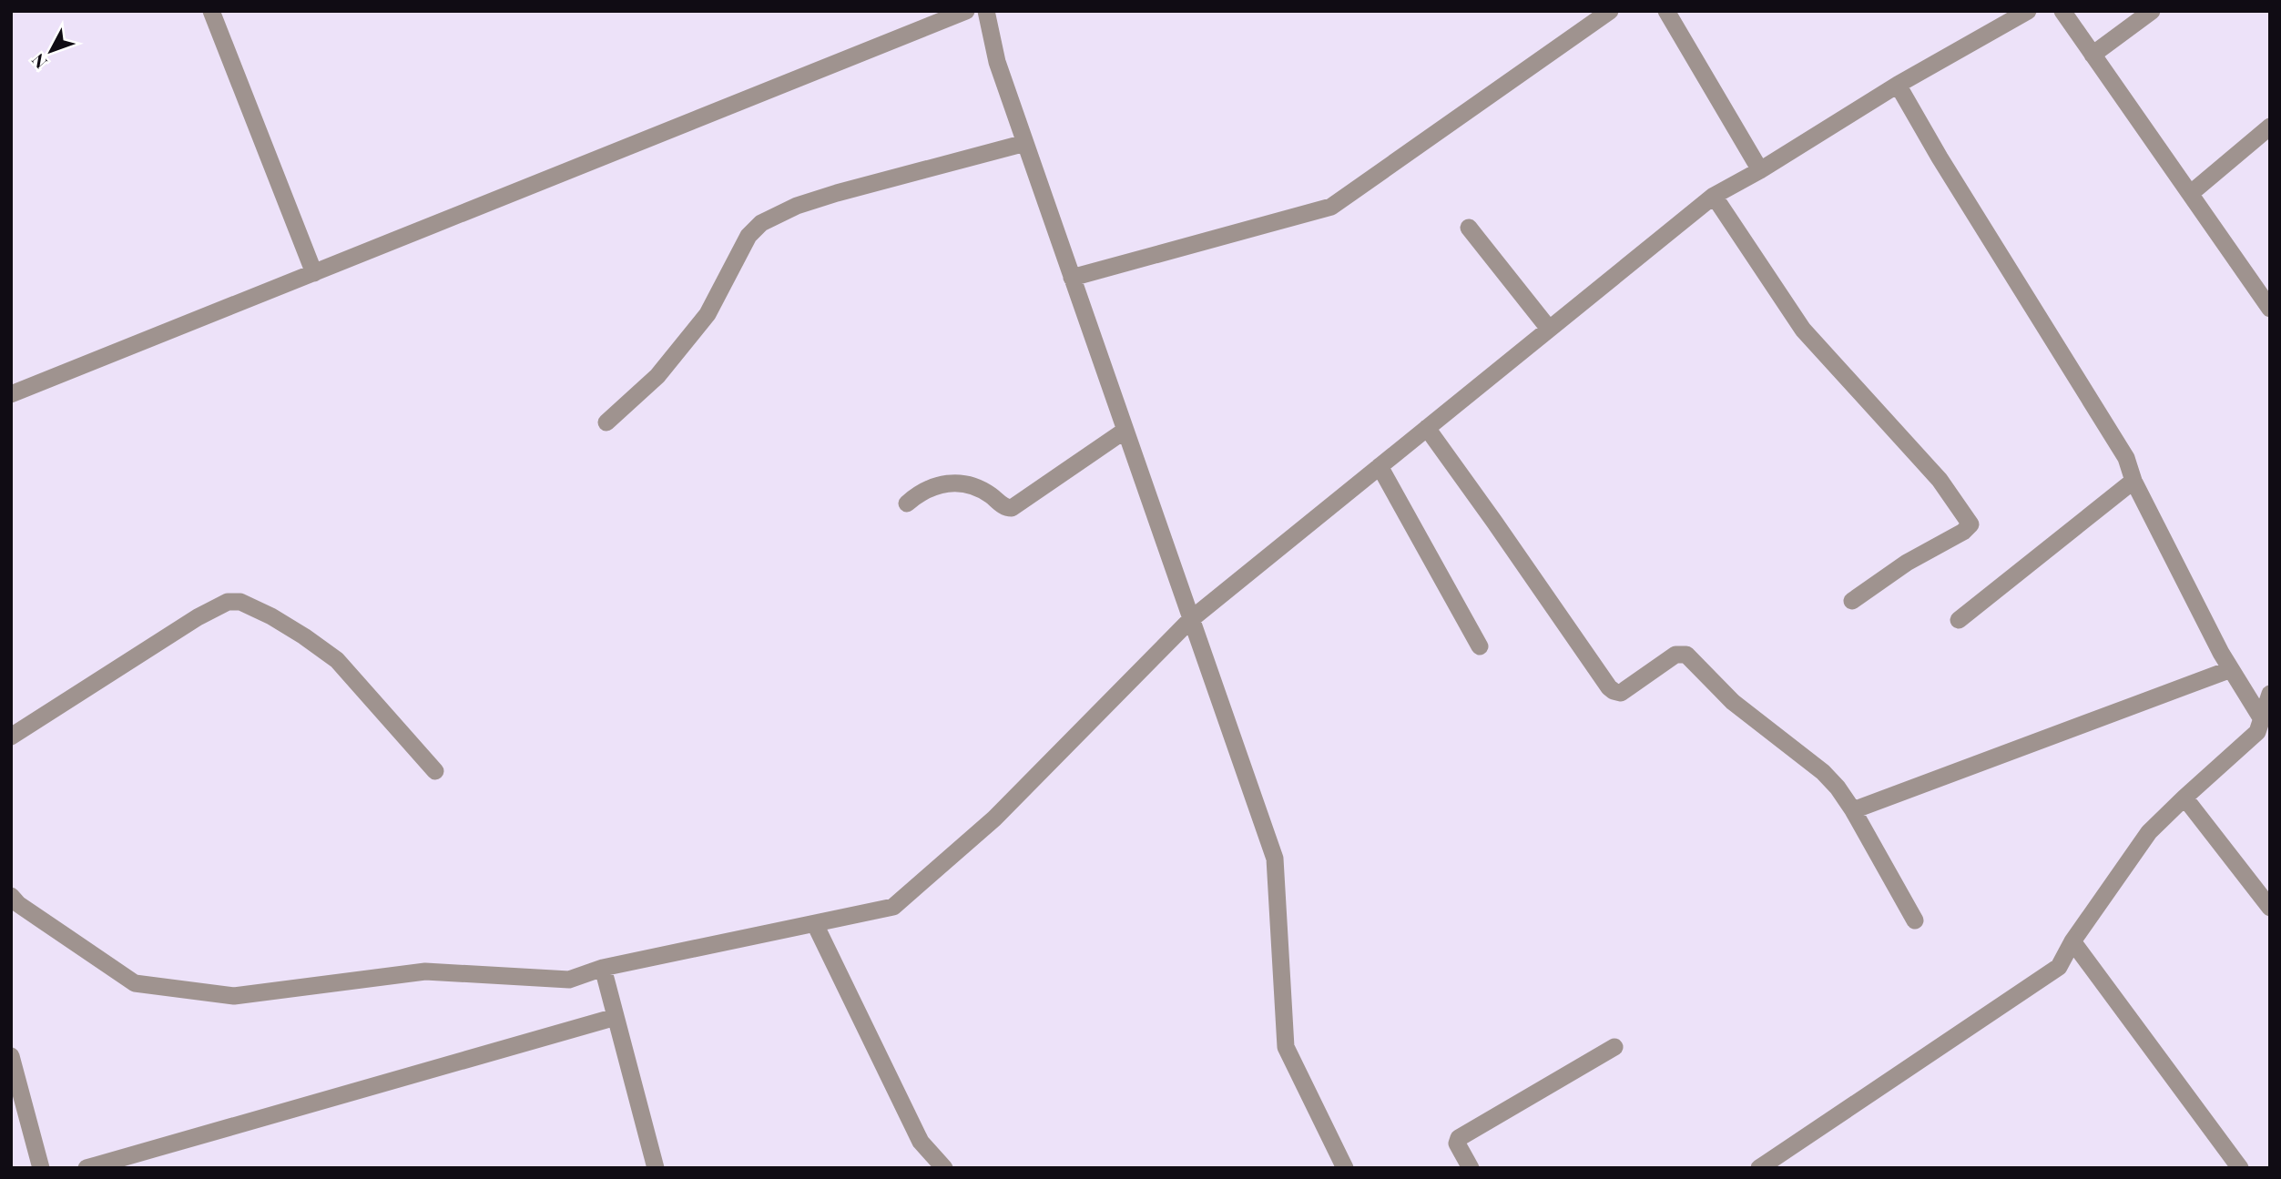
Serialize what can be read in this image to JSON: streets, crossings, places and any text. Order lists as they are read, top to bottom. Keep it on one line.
{"north":"bottom left"}
